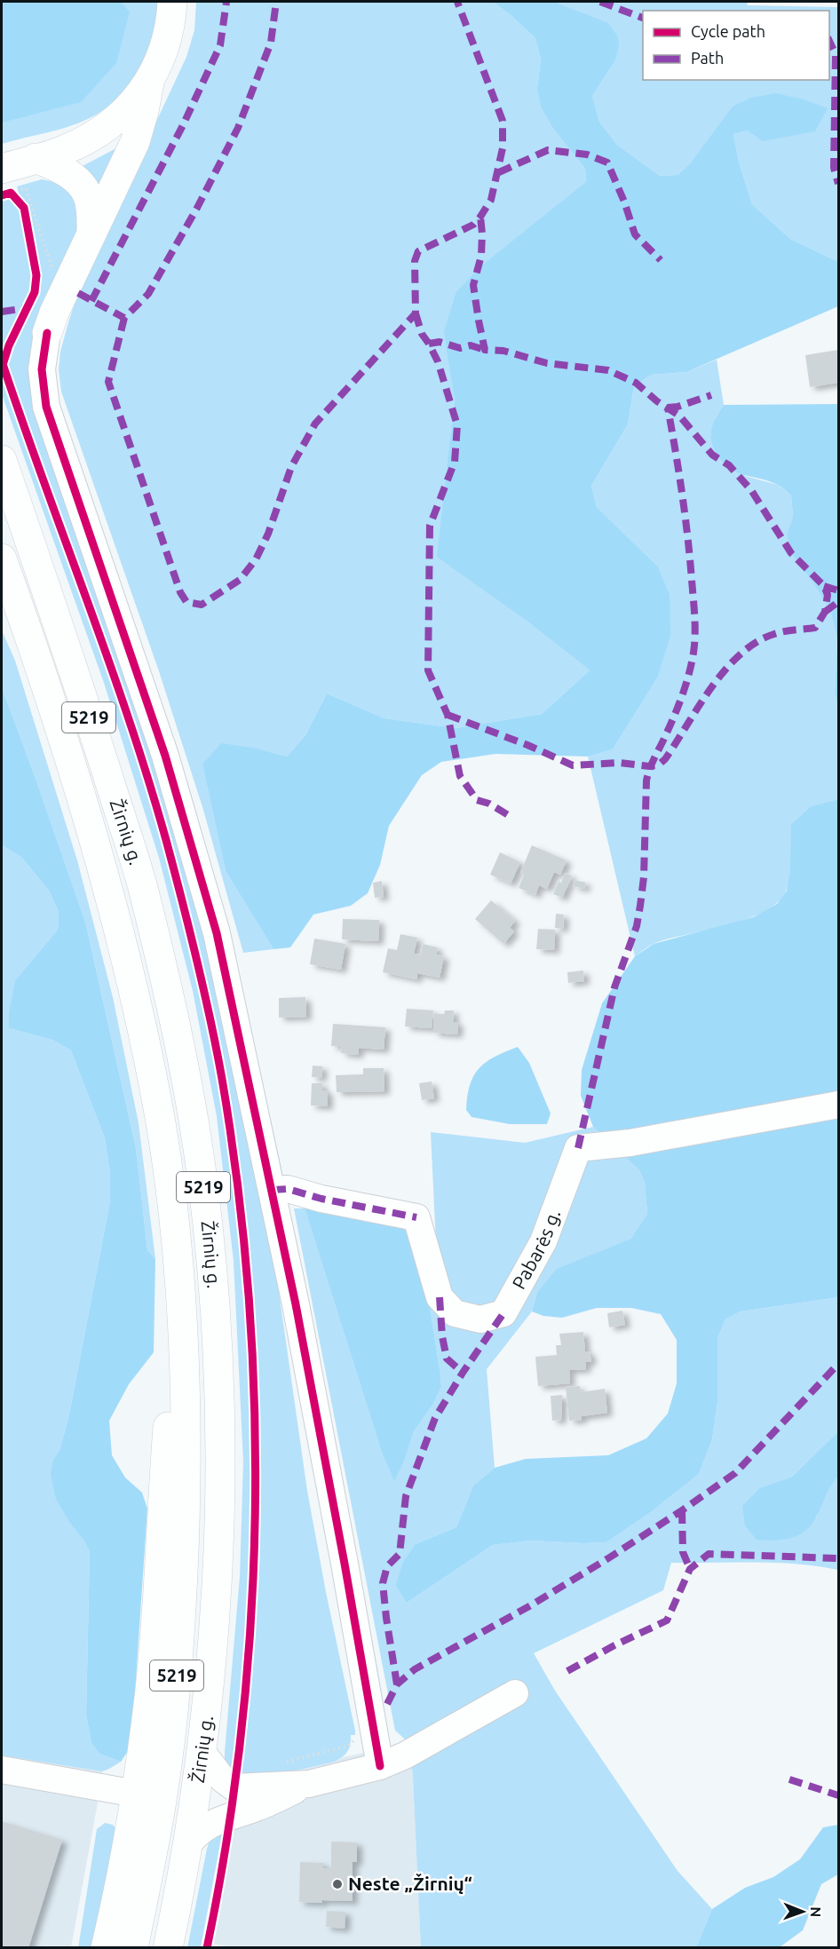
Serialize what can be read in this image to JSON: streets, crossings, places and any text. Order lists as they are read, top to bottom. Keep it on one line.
{"streets":{"main road":["5219","Žirnių g."],"street":["Pabarės g."]},"crossings":[["5219","Žirnių g."]],"places":["Neste „Žirnių“"],"legend":["Cycle path","Path"],"north":"right"}
